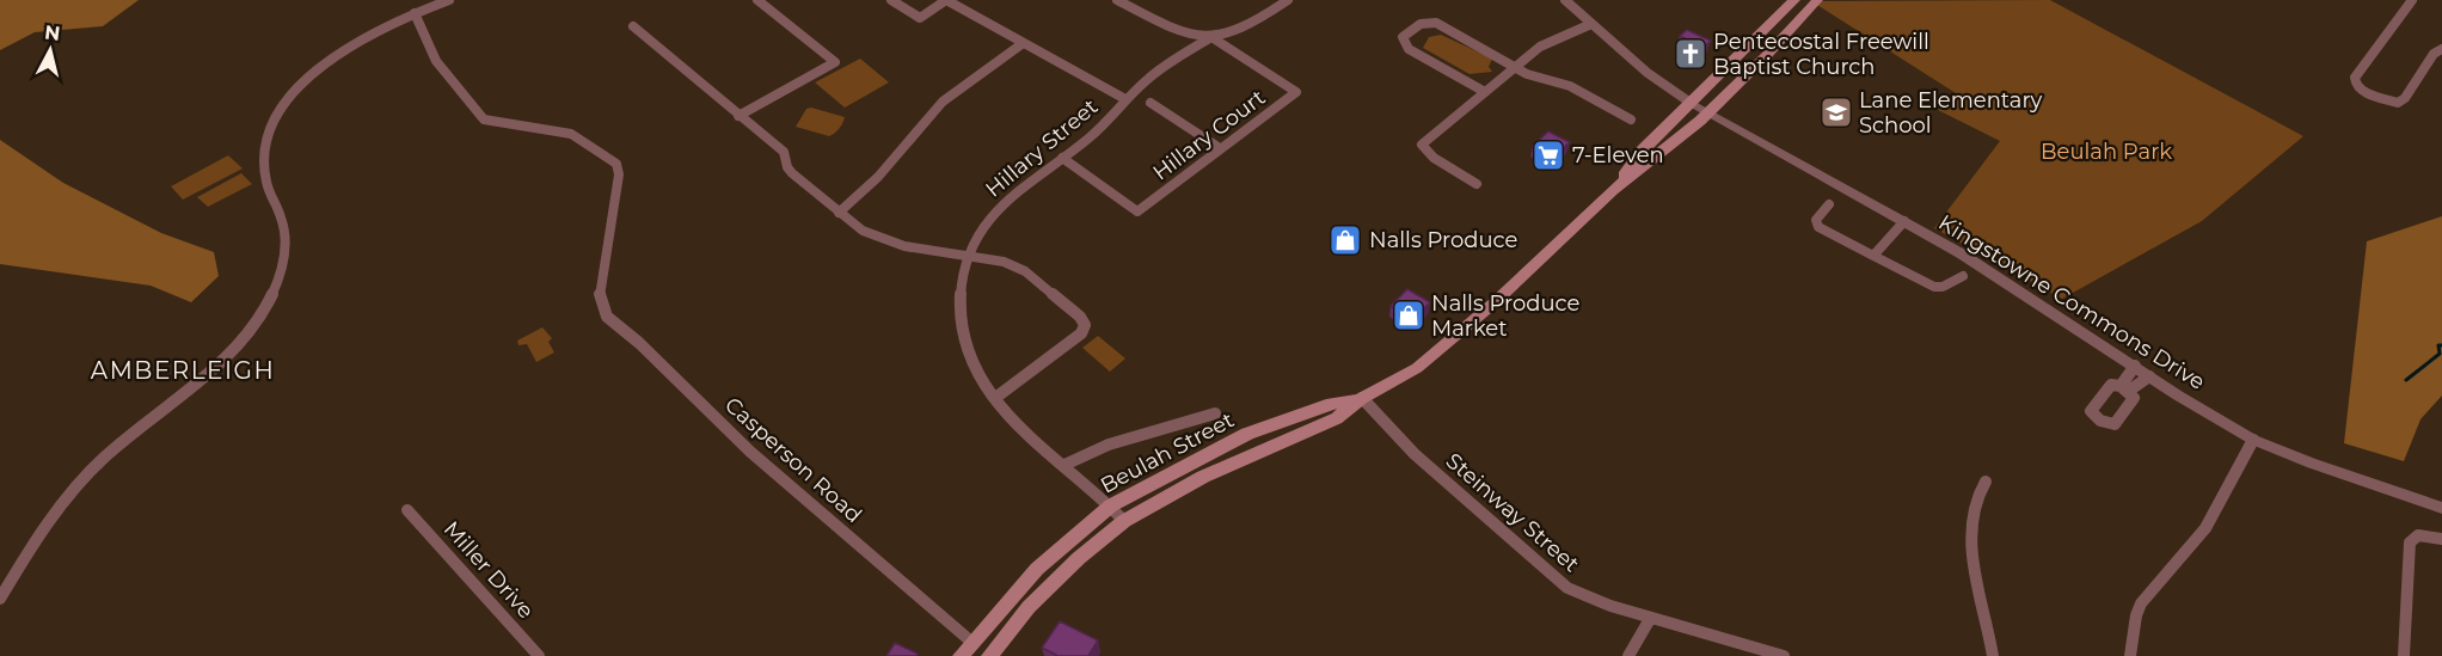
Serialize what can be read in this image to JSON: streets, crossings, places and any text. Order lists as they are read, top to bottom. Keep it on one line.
{"streets":{"main road":["Beulah Street"],"street":["Hillary Court","Hillary Street","Kingstowne Commons Drive","Casperson Road","Steinway Street","Miller Drive"]},"crossings":[["Hillary Court","Hillary Street"],["Hillary Street","Beulah Street"],["Kingstowne Commons Drive","Beulah Street"],["Beulah Street","Casperson Road"],["Beulah Street","Steinway Street"]],"districts":["AMBERLEIGH"],"parks":["Beulah Park"],"places":{"church":["Pentecostal Freewill Baptist Church"],"school or university":["Lane Elementary School"],"supermarket":["7-Eleven"],"shop":["Nalls Produce","Nalls Produce Market"]},"north":"top"}
